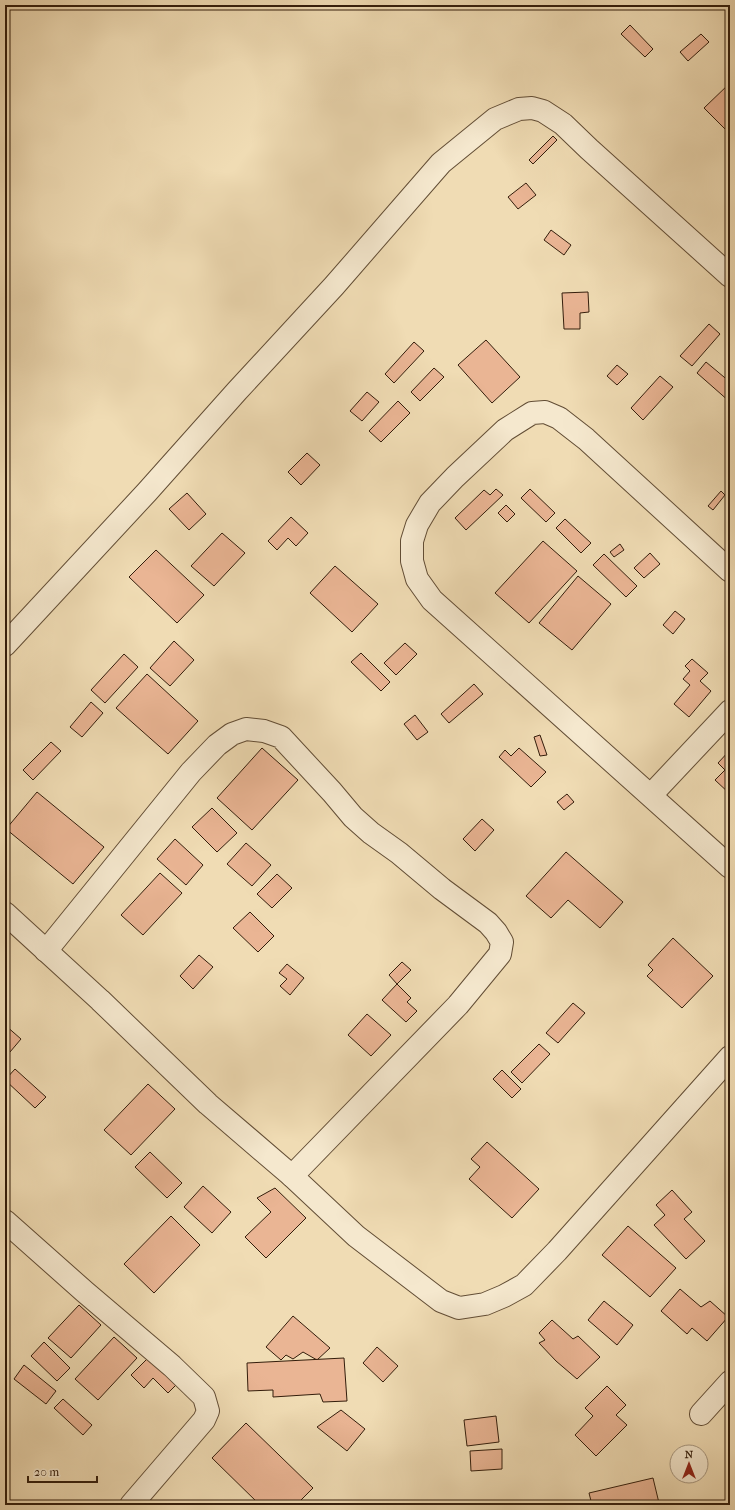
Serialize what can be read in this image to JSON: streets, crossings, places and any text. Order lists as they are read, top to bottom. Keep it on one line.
{"scale_bar":"20 m","north":"top"}
